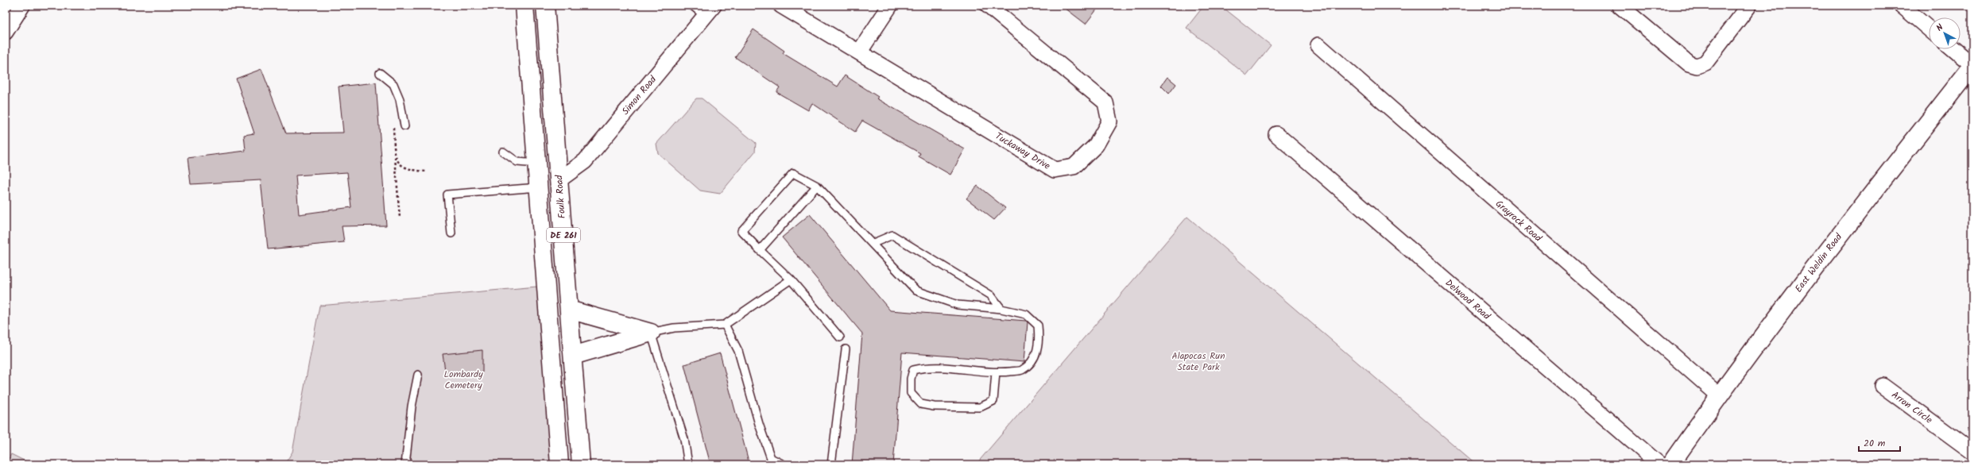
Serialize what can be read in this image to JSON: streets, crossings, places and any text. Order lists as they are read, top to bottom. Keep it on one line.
{"streets":{"main road":["Foulk Road","DE 261","East Weldin Road"],"street":["Simon Road","Tuckaway Drive","Grayrock Road","Delwood Road","Arron Circle"]},"crossings":[["Simon Road","Foulk Road"],["Grayrock Road","East Weldin Road"]],"parks":["Alapocas Run State Park","Lombardy Cemetery"],"scale_bar":"20 m","north":"top left"}
